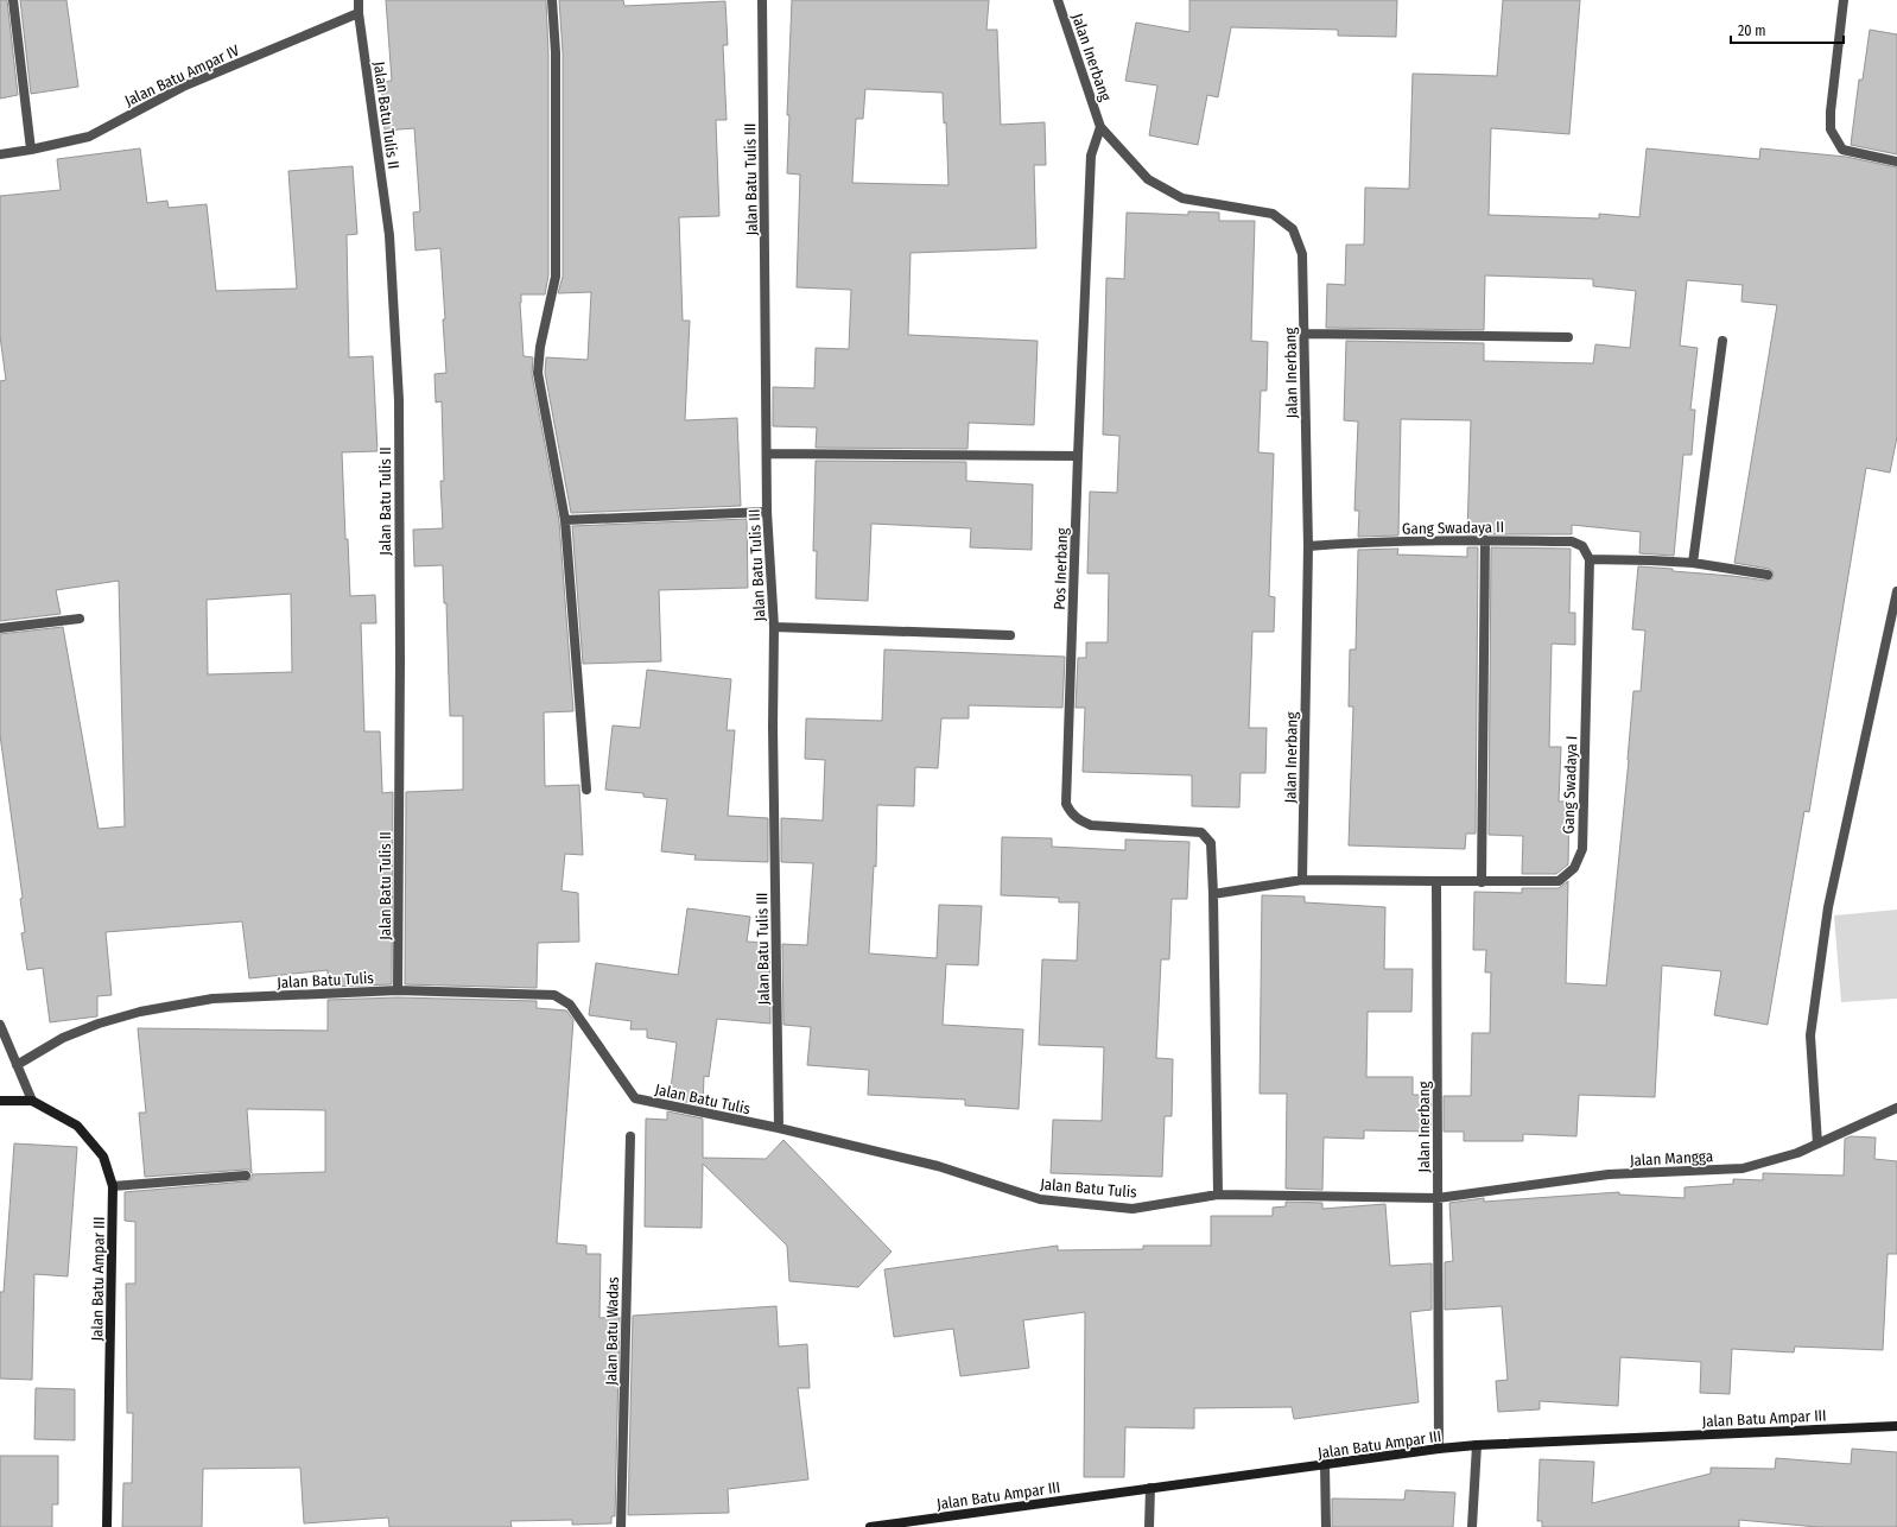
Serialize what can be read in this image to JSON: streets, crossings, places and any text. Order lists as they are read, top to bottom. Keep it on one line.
{"streets":{"street":["Jalan Inerbang","Jalan Batu Ampar IV","Jalan Batu Tulis II","Jalan Batu Tulis III","Gang Swadaya II","Pos Inerbang","Gang Swadaya I","Jalan Batu Tulis","Jalan Mangga","Jalan Batu Ampar III","Jalan Batu Wadas"]},"crossings":[["Jalan Inerbang","Gang Swadaya II"],["Jalan Inerbang","Pos Inerbang"],["Jalan Inerbang","Gang Swadaya I"],["Jalan Inerbang","Jalan Batu Tulis"],["Jalan Inerbang","Jalan Mangga"],["Jalan Inerbang","Jalan Batu Ampar III"],["Jalan Batu Ampar IV","Jalan Batu Tulis II"],["Jalan Batu Tulis II","Jalan Batu Tulis"],["Jalan Batu Tulis III","Jalan Batu Tulis"],["Gang Swadaya II","Gang Swadaya I"],["Jalan Batu Tulis","Jalan Mangga"]],"scale_bar":"20 m"}
